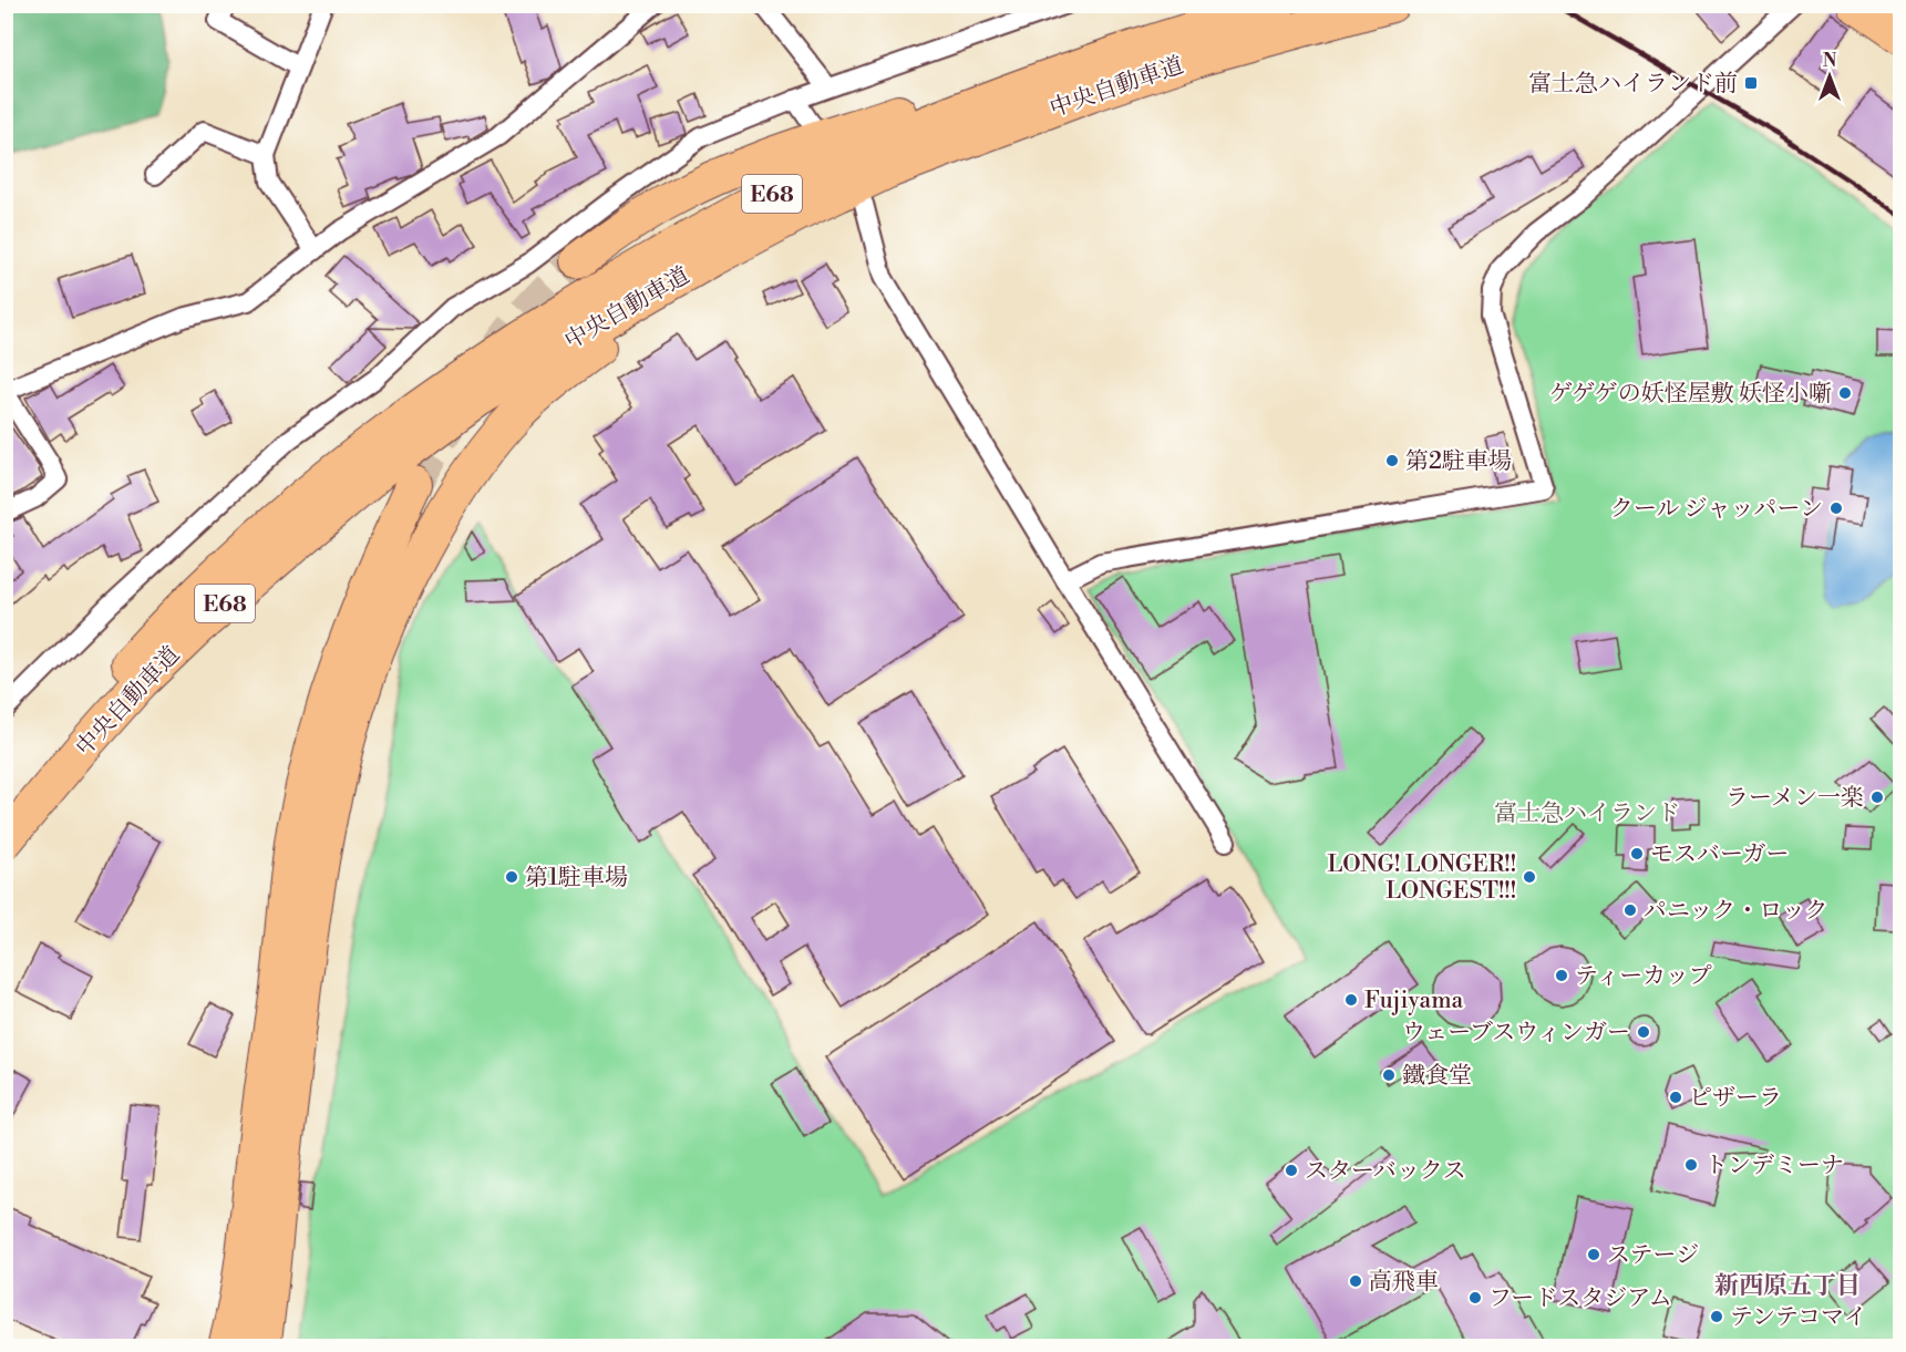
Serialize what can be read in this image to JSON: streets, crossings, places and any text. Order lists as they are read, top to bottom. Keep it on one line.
{"streets":{"highway":["中央自動車道","E68"]},"districts":["新西原五丁目"],"parks":["富士急ハイランド"],"places":{"transit":["富士急ハイランド前"],"other":["ゲゲゲの妖怪屋敷 妖怪小噺","第2駐車場","クール ジャッパーン","ラーメン一楽","モスバーガー","第1駐車場","LONG! LONGER!! LONGEST!!!","パニック・ロック","ティーカップ","Fujiyama","ウェーブスウィンガー","鐵食堂","ピザーラ","トンデミーナ","スターバックス","ステージ","高飛車","フードスタジアム","テンテコマイ"]},"north":"top"}
